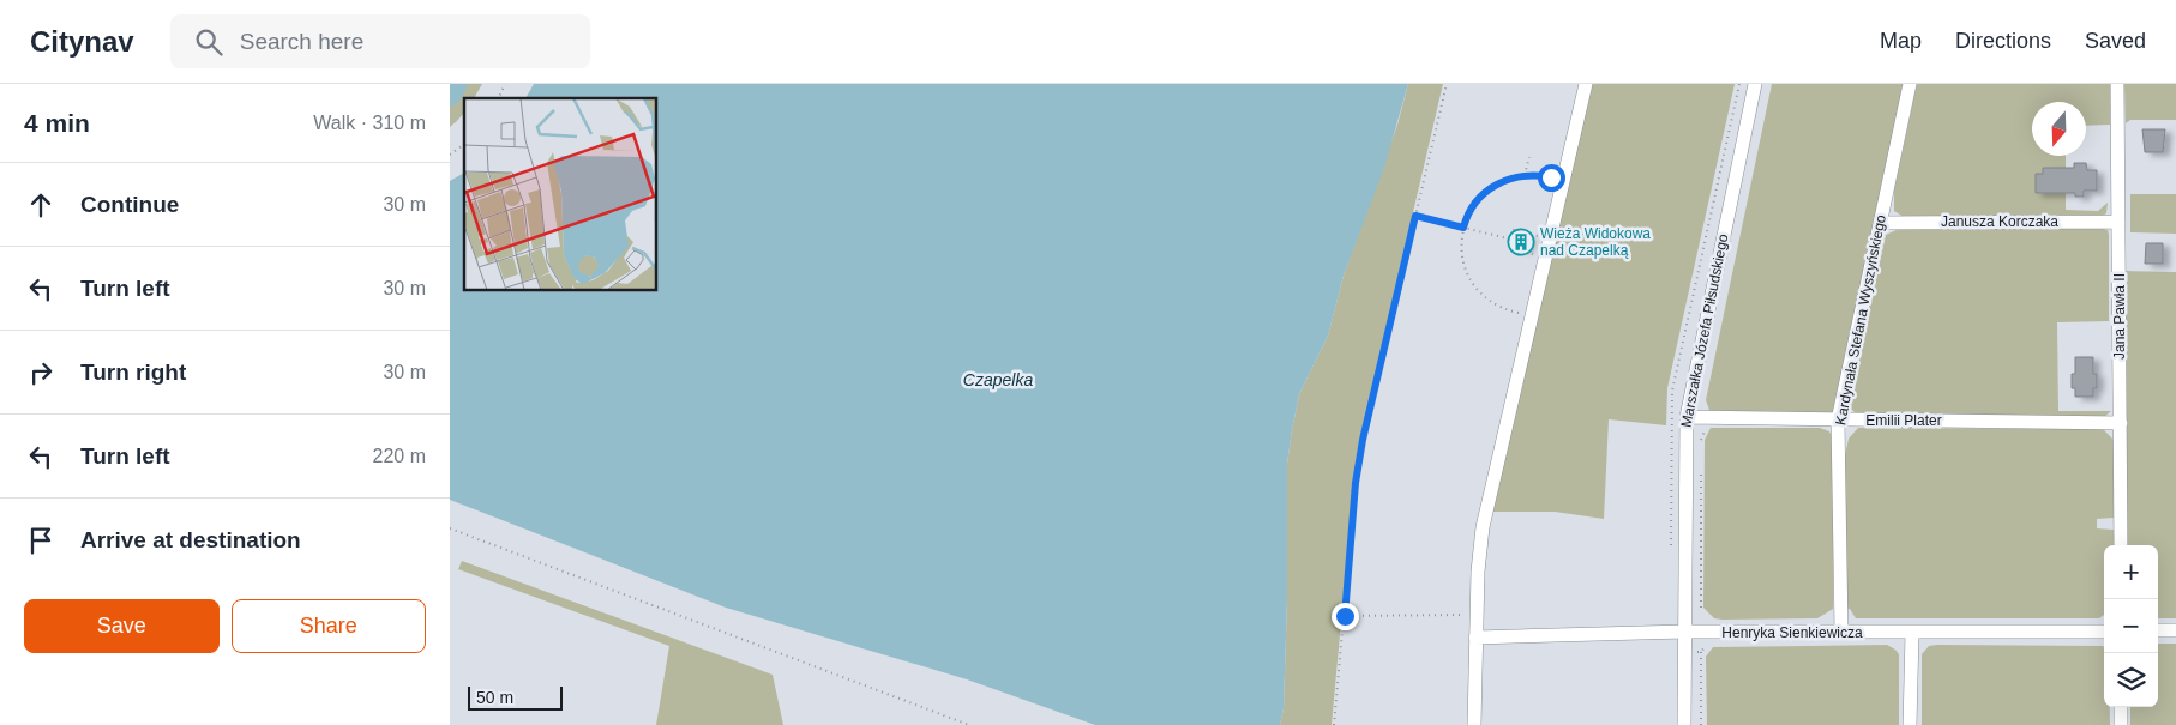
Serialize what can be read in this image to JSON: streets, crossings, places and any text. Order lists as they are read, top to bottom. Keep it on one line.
{"streets":{"street":["Janusza Korczaka","Jana Pawła II","Kardynała Stefana Wyszyńskiego","Marszałka Józefa Piłsudskiego","Emilii Plater","Henryka Sienkiewicza"]},"crossings":[["Janusza Korczaka","Jana Pawła II"],["Janusza Korczaka","Kardynała Stefana Wyszyńskiego"],["Jana Pawła II","Emilii Plater"],["Kardynała Stefana Wyszyńskiego","Emilii Plater"],["Kardynała Stefana Wyszyńskiego","Henryka Sienkiewicza"],["Marszałka Józefa Piłsudskiego","Emilii Plater"],["Marszałka Józefa Piłsudskiego","Henryka Sienkiewicza"]],"water":["Czapelka"],"places":{"building":["Wieża Widokowa nad Czapelką"]},"scale_bar":"50 m","north":"bottom","page":{"header":"Citynav","search":"Search here","nav":["Map","Directions","Saved"],"heading":["4 min","Walk · 310 m"],"list":[["Continue","30 m"],["Turn left","30 m"],["Turn right","30 m"],["Turn left","220 m"],"Arrive at destination"],"map_buttons":["+","−"],"buttons":["Save","Share"],"scale":"50 m"}}
